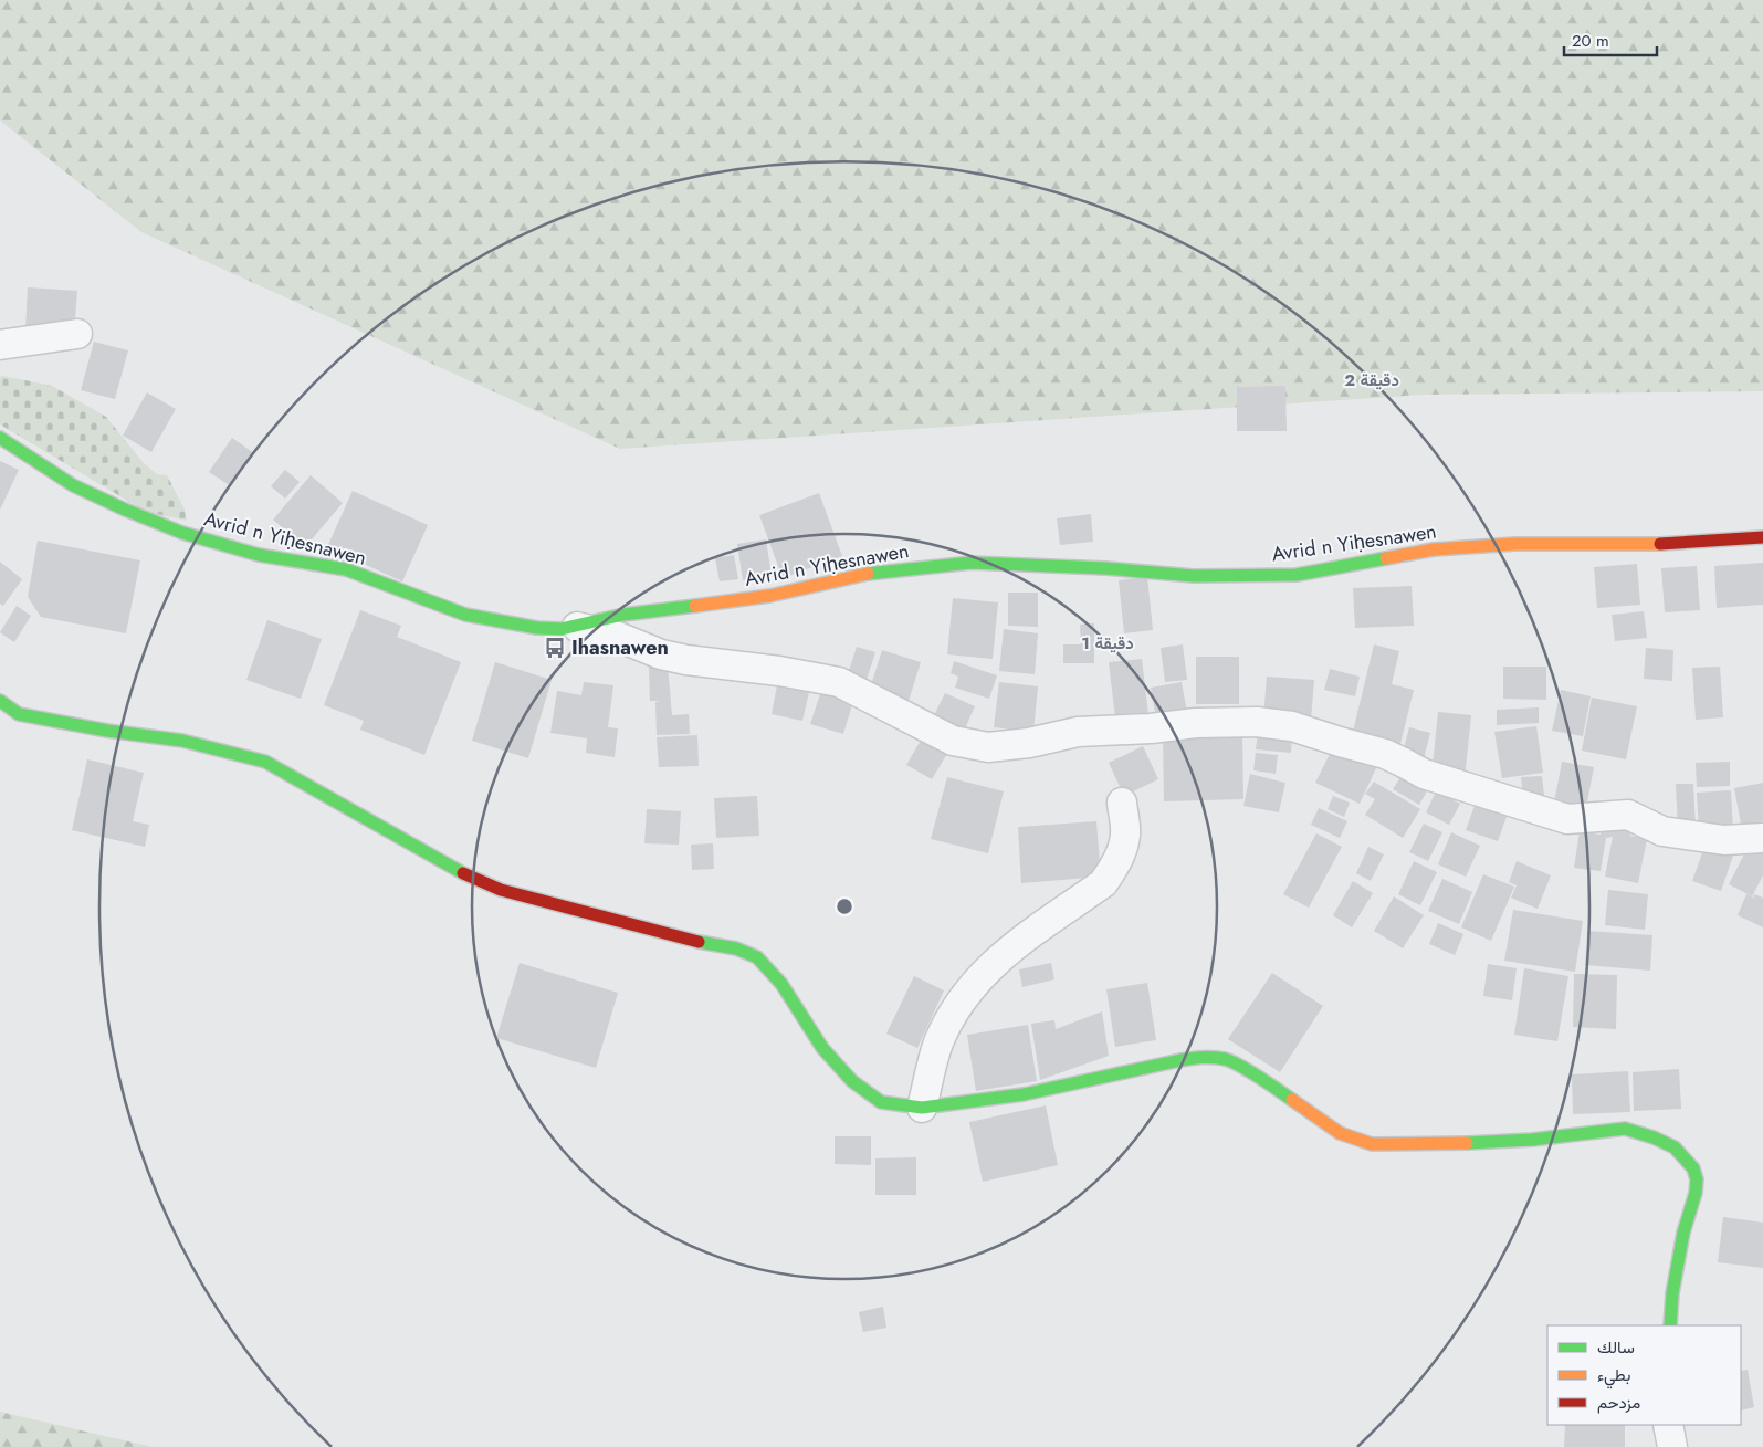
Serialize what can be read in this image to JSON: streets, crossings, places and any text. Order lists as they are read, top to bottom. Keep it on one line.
{"streets":{"street":["Avrid n Yiḥesnawen"]},"places":{"bus stop":["Ihasnawen"]},"legend":["سالك","بطيء","مزدحم"],"scale_bar":"20 m","rings":["2 دقيقة","1 دقيقة"]}
